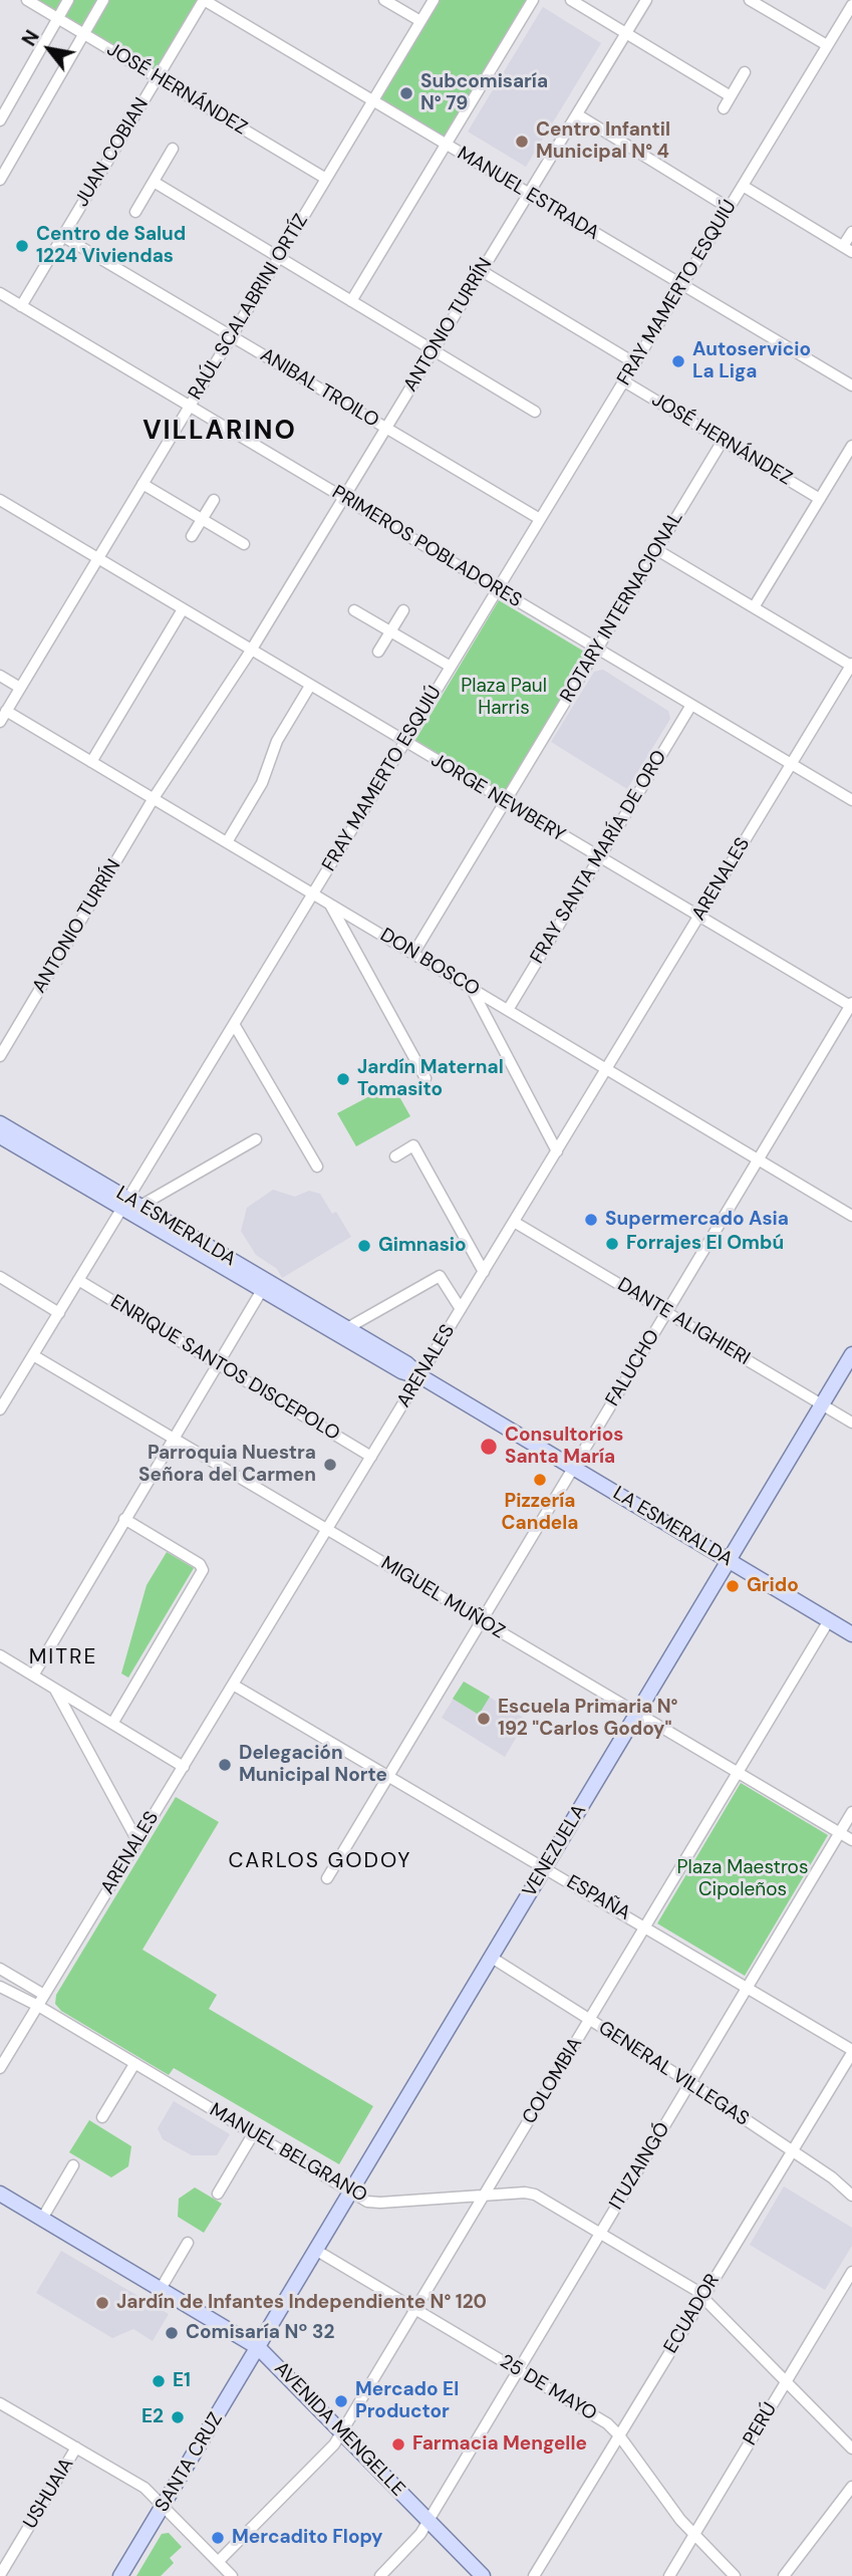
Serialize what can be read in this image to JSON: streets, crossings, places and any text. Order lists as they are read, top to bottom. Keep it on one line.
{"streets":{"main road":["LA ESMERALDA","VENEZUELA","AVENIDA MENGELLE","SANTA CRUZ"],"street":["JOSÉ HERNÁNDEZ","JUAN COBIAN","MANUEL ESTRADA","FRAY MAMERTO ESQUIÚ","RAÚL SCALABRINI ORTÍZ","ANTONIO TURRÍN","ANIBAL TROILO","PRIMEROS POBLADORES","ROTARY INTERNACIONAL","JORGE NEWBERY","FRAY SANTA MARÍA DE ORO","ARENALES","DON BOSCO","DANTE ALIGHIERI","ENRIQUE SANTOS DISCEPOLO","FALUCHO","MIGUEL MUÑOZ","ESPAÑA","GENERAL VILLEGAS","COLOMBIA","MANUEL BELGRANO","ITUZAINGÓ","ECUADOR","25 DE MAYO","PERÚ","USHUAIA"]},"crossings":[["JOSÉ HERNÁNDEZ","JUAN COBIAN"],["JOSÉ HERNÁNDEZ","FRAY MAMERTO ESQUIÚ"],["JOSÉ HERNÁNDEZ","RAÚL SCALABRINI ORTÍZ"],["JOSÉ HERNÁNDEZ","ROTARY INTERNACIONAL"],["JUAN COBIAN","MANUEL ESTRADA"],["JUAN COBIAN","ANIBAL TROILO"],["JUAN COBIAN","PRIMEROS POBLADORES"],["MANUEL ESTRADA","FRAY MAMERTO ESQUIÚ"],["MANUEL ESTRADA","RAÚL SCALABRINI ORTÍZ"],["MANUEL ESTRADA","ANTONIO TURRÍN"],["FRAY MAMERTO ESQUIÚ","ANIBAL TROILO"],["FRAY MAMERTO ESQUIÚ","PRIMEROS POBLADORES"],["FRAY MAMERTO ESQUIÚ","JORGE NEWBERY"],["FRAY MAMERTO ESQUIÚ","DON BOSCO"],["FRAY MAMERTO ESQUIÚ","LA ESMERALDA"],["FRAY MAMERTO ESQUIÚ","ENRIQUE SANTOS DISCEPOLO"],["FRAY MAMERTO ESQUIÚ","MIGUEL MUÑOZ"],["RAÚL SCALABRINI ORTÍZ","ANIBAL TROILO"],["RAÚL SCALABRINI ORTÍZ","PRIMEROS POBLADORES"],["RAÚL SCALABRINI ORTÍZ","JORGE NEWBERY"],["RAÚL SCALABRINI ORTÍZ","DON BOSCO"],["ANTONIO TURRÍN","ANIBAL TROILO"],["ANTONIO TURRÍN","PRIMEROS POBLADORES"],["ANTONIO TURRÍN","JORGE NEWBERY"],["ANTONIO TURRÍN","DON BOSCO"],["PRIMEROS POBLADORES","ROTARY INTERNACIONAL"],["PRIMEROS POBLADORES","FRAY SANTA MARÍA DE ORO"],["PRIMEROS POBLADORES","ARENALES"],["ROTARY INTERNACIONAL","JORGE NEWBERY"],["ROTARY INTERNACIONAL","DON BOSCO"],["JORGE NEWBERY","FRAY SANTA MARÍA DE ORO"],["JORGE NEWBERY","ARENALES"],["JORGE NEWBERY","FALUCHO"],["FRAY SANTA MARÍA DE ORO","DON BOSCO"],["ARENALES","DON BOSCO"],["ARENALES","LA ESMERALDA"],["ARENALES","DANTE ALIGHIERI"],["ARENALES","ENRIQUE SANTOS DISCEPOLO"],["ARENALES","MIGUEL MUÑOZ"],["ARENALES","ESPAÑA"],["ARENALES","MANUEL BELGRANO"],["DON BOSCO","FALUCHO"],["LA ESMERALDA","FALUCHO"],["LA ESMERALDA","VENEZUELA"],["LA ESMERALDA","COLOMBIA"],["DANTE ALIGHIERI","FALUCHO"],["DANTE ALIGHIERI","VENEZUELA"],["FALUCHO","MIGUEL MUÑOZ"],["FALUCHO","ESPAÑA"],["MIGUEL MUÑOZ","VENEZUELA"],["MIGUEL MUÑOZ","COLOMBIA"],["MIGUEL MUÑOZ","ITUZAINGÓ"],["VENEZUELA","ESPAÑA"],["VENEZUELA","GENERAL VILLEGAS"],["VENEZUELA","MANUEL BELGRANO"],["VENEZUELA","25 DE MAYO"],["VENEZUELA","AVENIDA MENGELLE"],["VENEZUELA","SANTA CRUZ"],["ESPAÑA","COLOMBIA"],["ESPAÑA","ITUZAINGÓ"],["ESPAÑA","ECUADOR"],["GENERAL VILLEGAS","COLOMBIA"],["GENERAL VILLEGAS","ITUZAINGÓ"],["GENERAL VILLEGAS","ECUADOR"],["COLOMBIA","MANUEL BELGRANO"],["COLOMBIA","25 DE MAYO"],["COLOMBIA","AVENIDA MENGELLE"],["MANUEL BELGRANO","ITUZAINGÓ"],["MANUEL BELGRANO","ECUADOR"],["MANUEL BELGRANO","PERÚ"],["ITUZAINGÓ","25 DE MAYO"],["ITUZAINGÓ","AVENIDA MENGELLE"],["ECUADOR","25 DE MAYO"],["25 DE MAYO","PERÚ"],["AVENIDA MENGELLE","SANTA CRUZ"]],"districts":["VILLARINO","MITRE","CARLOS GODOY"],"parks":["Plaza Paul Harris","Plaza Maestros Cipoleños"],"places":["Subcomisaría N° 79","Centro Infantil Municipal N° 4","Centro de Salud 1224 Viviendas","Autoservicio La Liga","Jardín Maternal Tomasito","Supermercado Asia","Forrajes El Ombú","Gimnasio","Consultorios Santa María","Parroquia Nuestra Señora del Carmen","Pizzería Candela","Grido","Escuela Primaria N° 192 \"Carlos Godoy\"","Delegación Municipal Norte","Jardín de Infantes Independiente N° 120","Comisaría Nº 32","E1","Mercado El Productor","E2","Farmacia Mengelle","Mercadito Flopy"],"north":"top left"}
